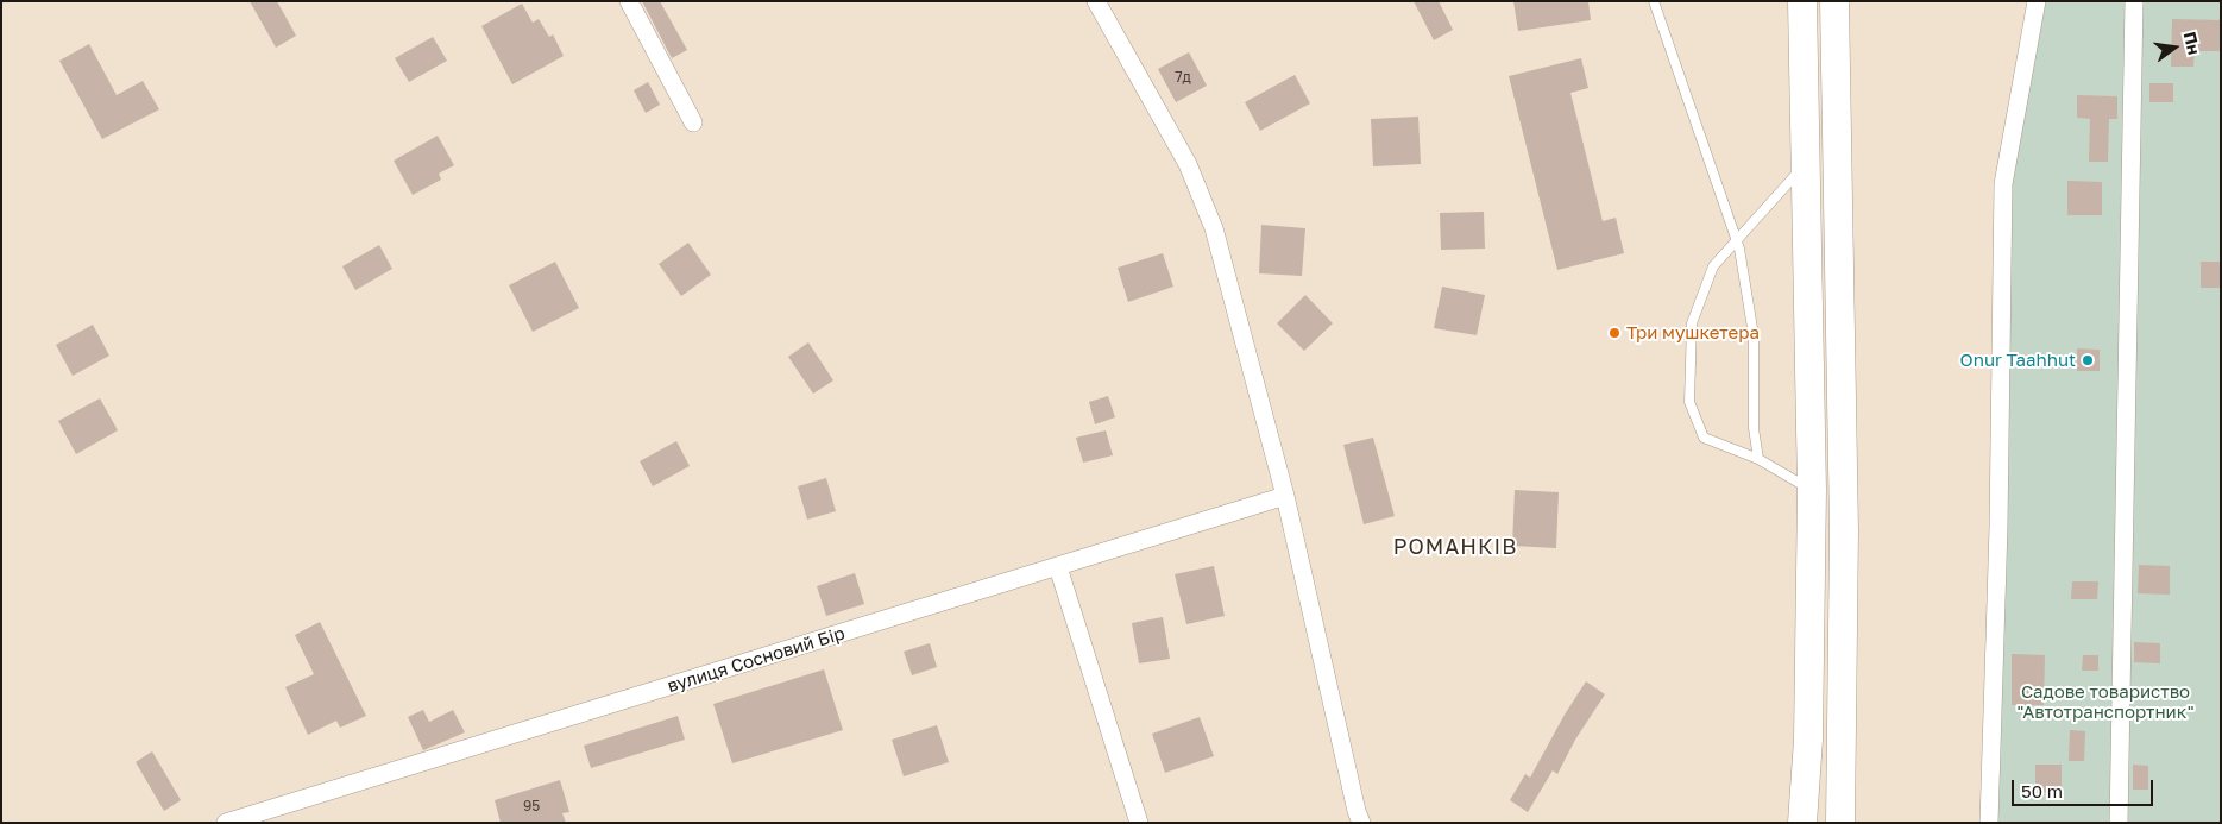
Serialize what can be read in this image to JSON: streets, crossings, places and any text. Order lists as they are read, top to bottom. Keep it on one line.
{"streets":{"street":["вулиця Сосновий Бір"]},"districts":["РОМАНКІВ"],"parks":["Садове товариство \"Автотранспортник\""],"places":["Три мушкетера","Onur Taahhut"],"house_numbers":["7д","95"],"scale_bar":"50 m","north":"right"}
